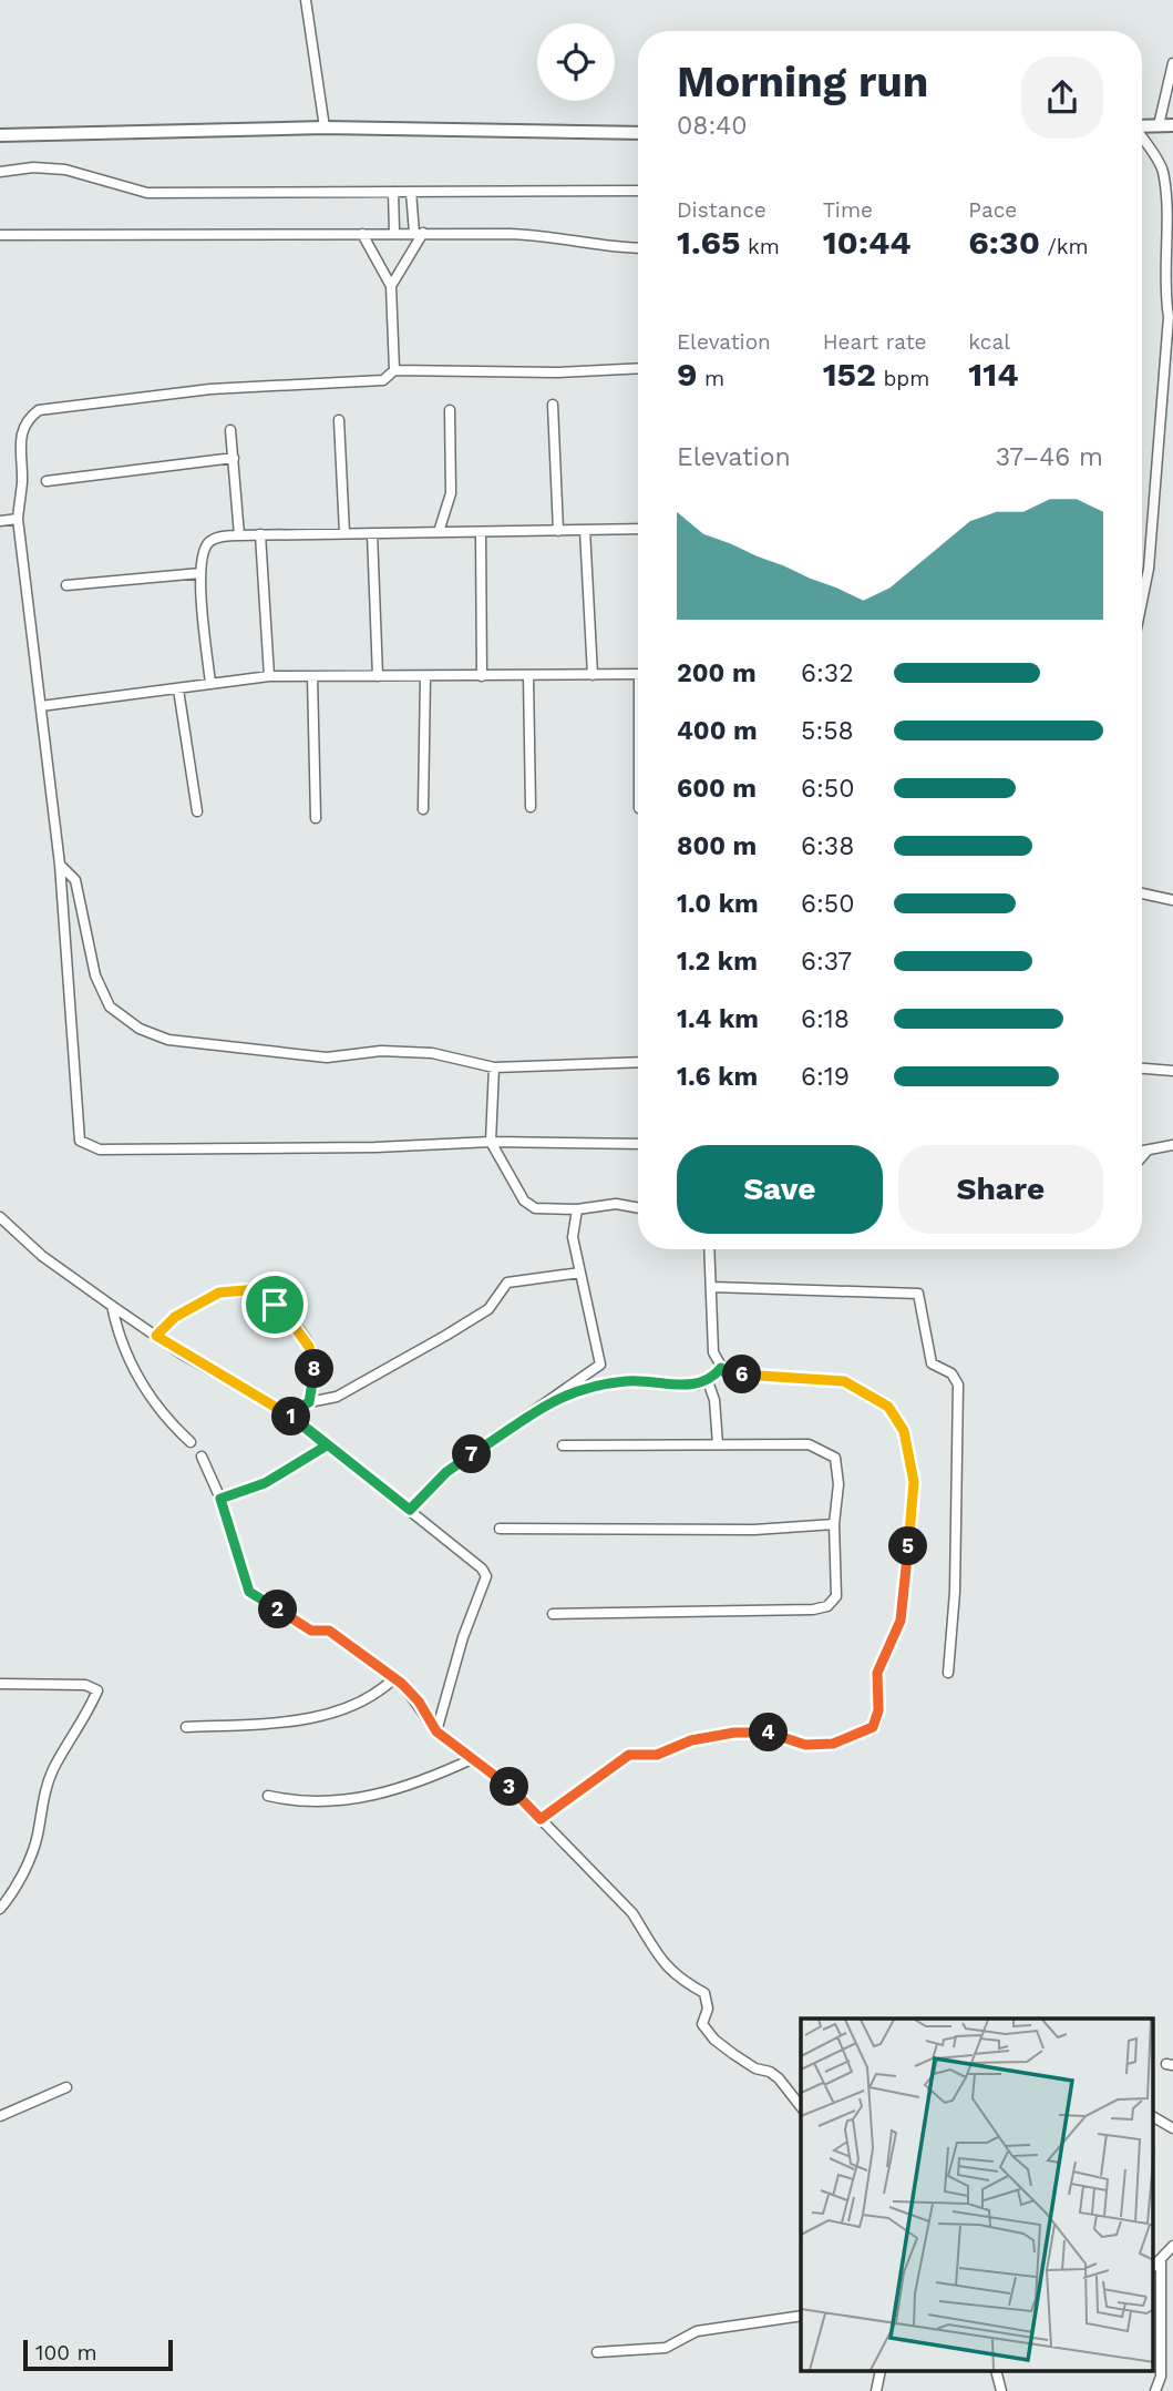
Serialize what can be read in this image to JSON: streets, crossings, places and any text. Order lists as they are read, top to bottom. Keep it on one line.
{"scale_bar":"100 m","page":{"heading":["Morning run","08:40"],"stats":[["Distance","1.65 km"],["Time","10:44"],["Pace","6:30 /km"],["Elevation","9 m"],["Heart rate","152 bpm"],["kcal","114"]],"chart":["Elevation","37–46 m"],"list":[{"name":"200 m","note":"6:32"},{"name":"400 m","note":"5:58"},{"name":"600 m","note":"6:50"},{"name":"800 m","note":"6:38"},{"name":"1.0 km","note":"6:50"},{"name":"1.2 km","note":"6:37"},{"name":"1.4 km","note":"6:18"},{"name":"1.6 km","note":"6:19"}],"buttons":["Save","Share"],"pins":["8","6","1","7","5","2","4","3"],"scale":"100 m"}}
